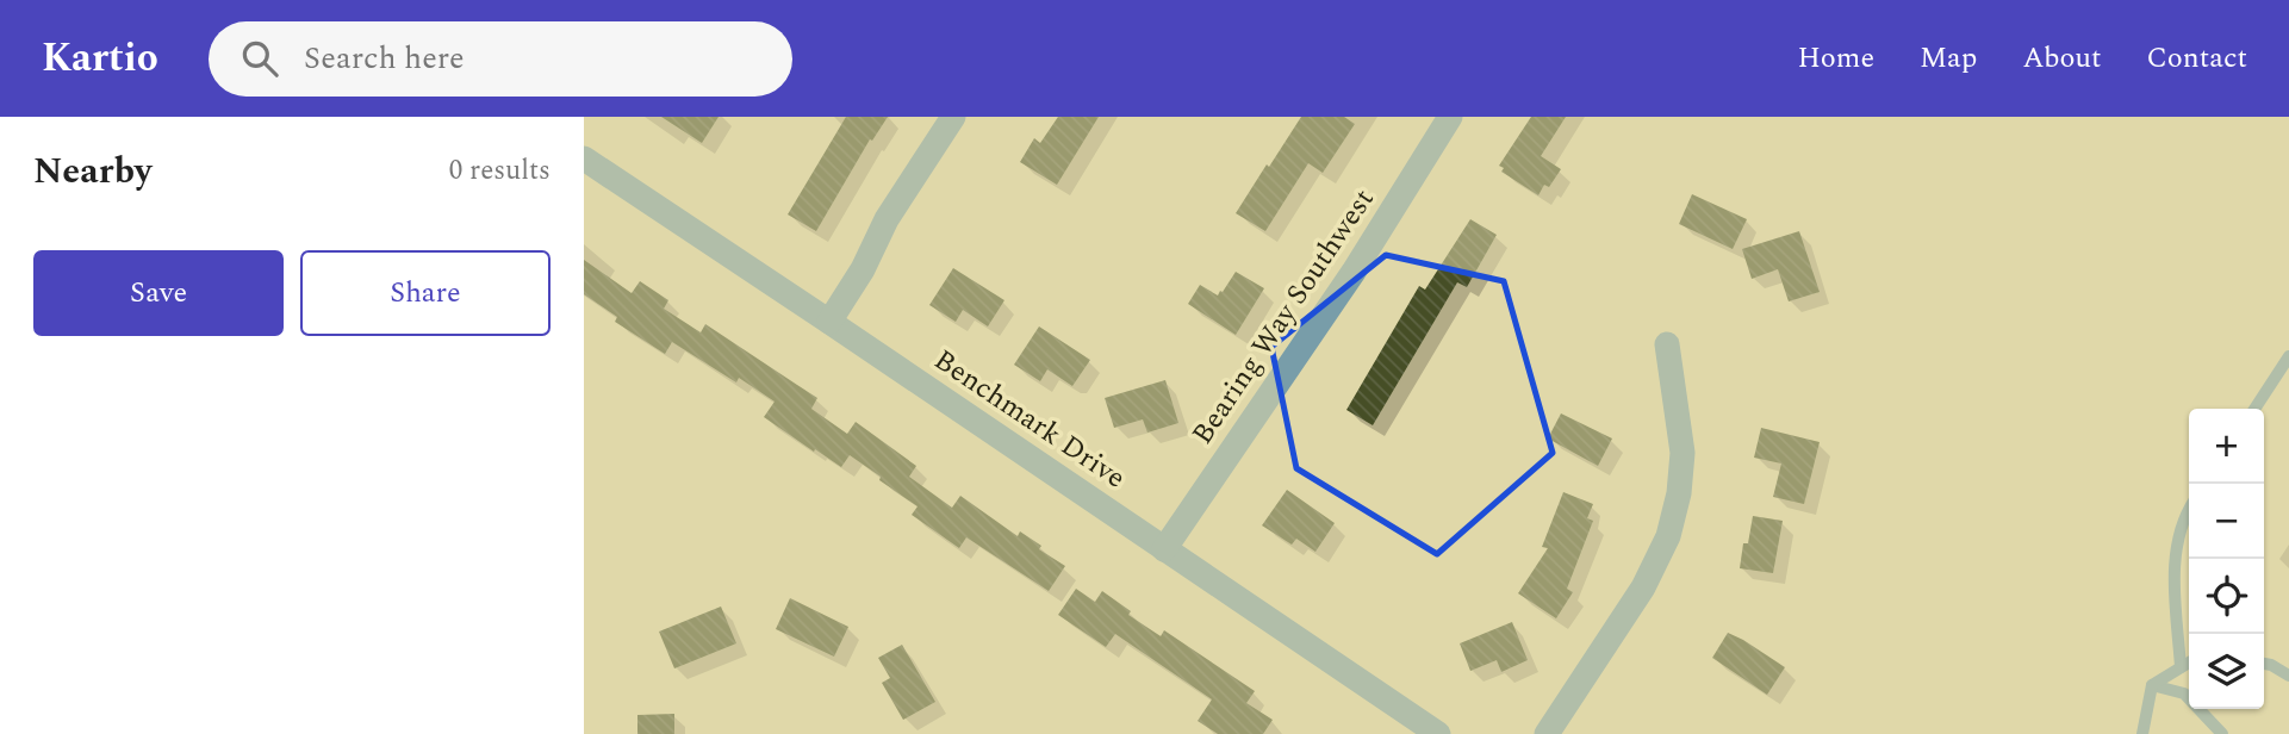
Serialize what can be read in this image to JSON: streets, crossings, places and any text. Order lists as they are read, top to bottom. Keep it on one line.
{"streets":{"street":["Bearing Way Southwest","Benchmark Drive"]},"crossings":[["Bearing Way Southwest","Benchmark Drive"]],"page":{"header":"Kartio","search":"Search here","nav":["Home","Map","About","Contact"],"heading":["Nearby","0 results"],"buttons":["Save","Share"],"map_buttons":["+","−"]}}
